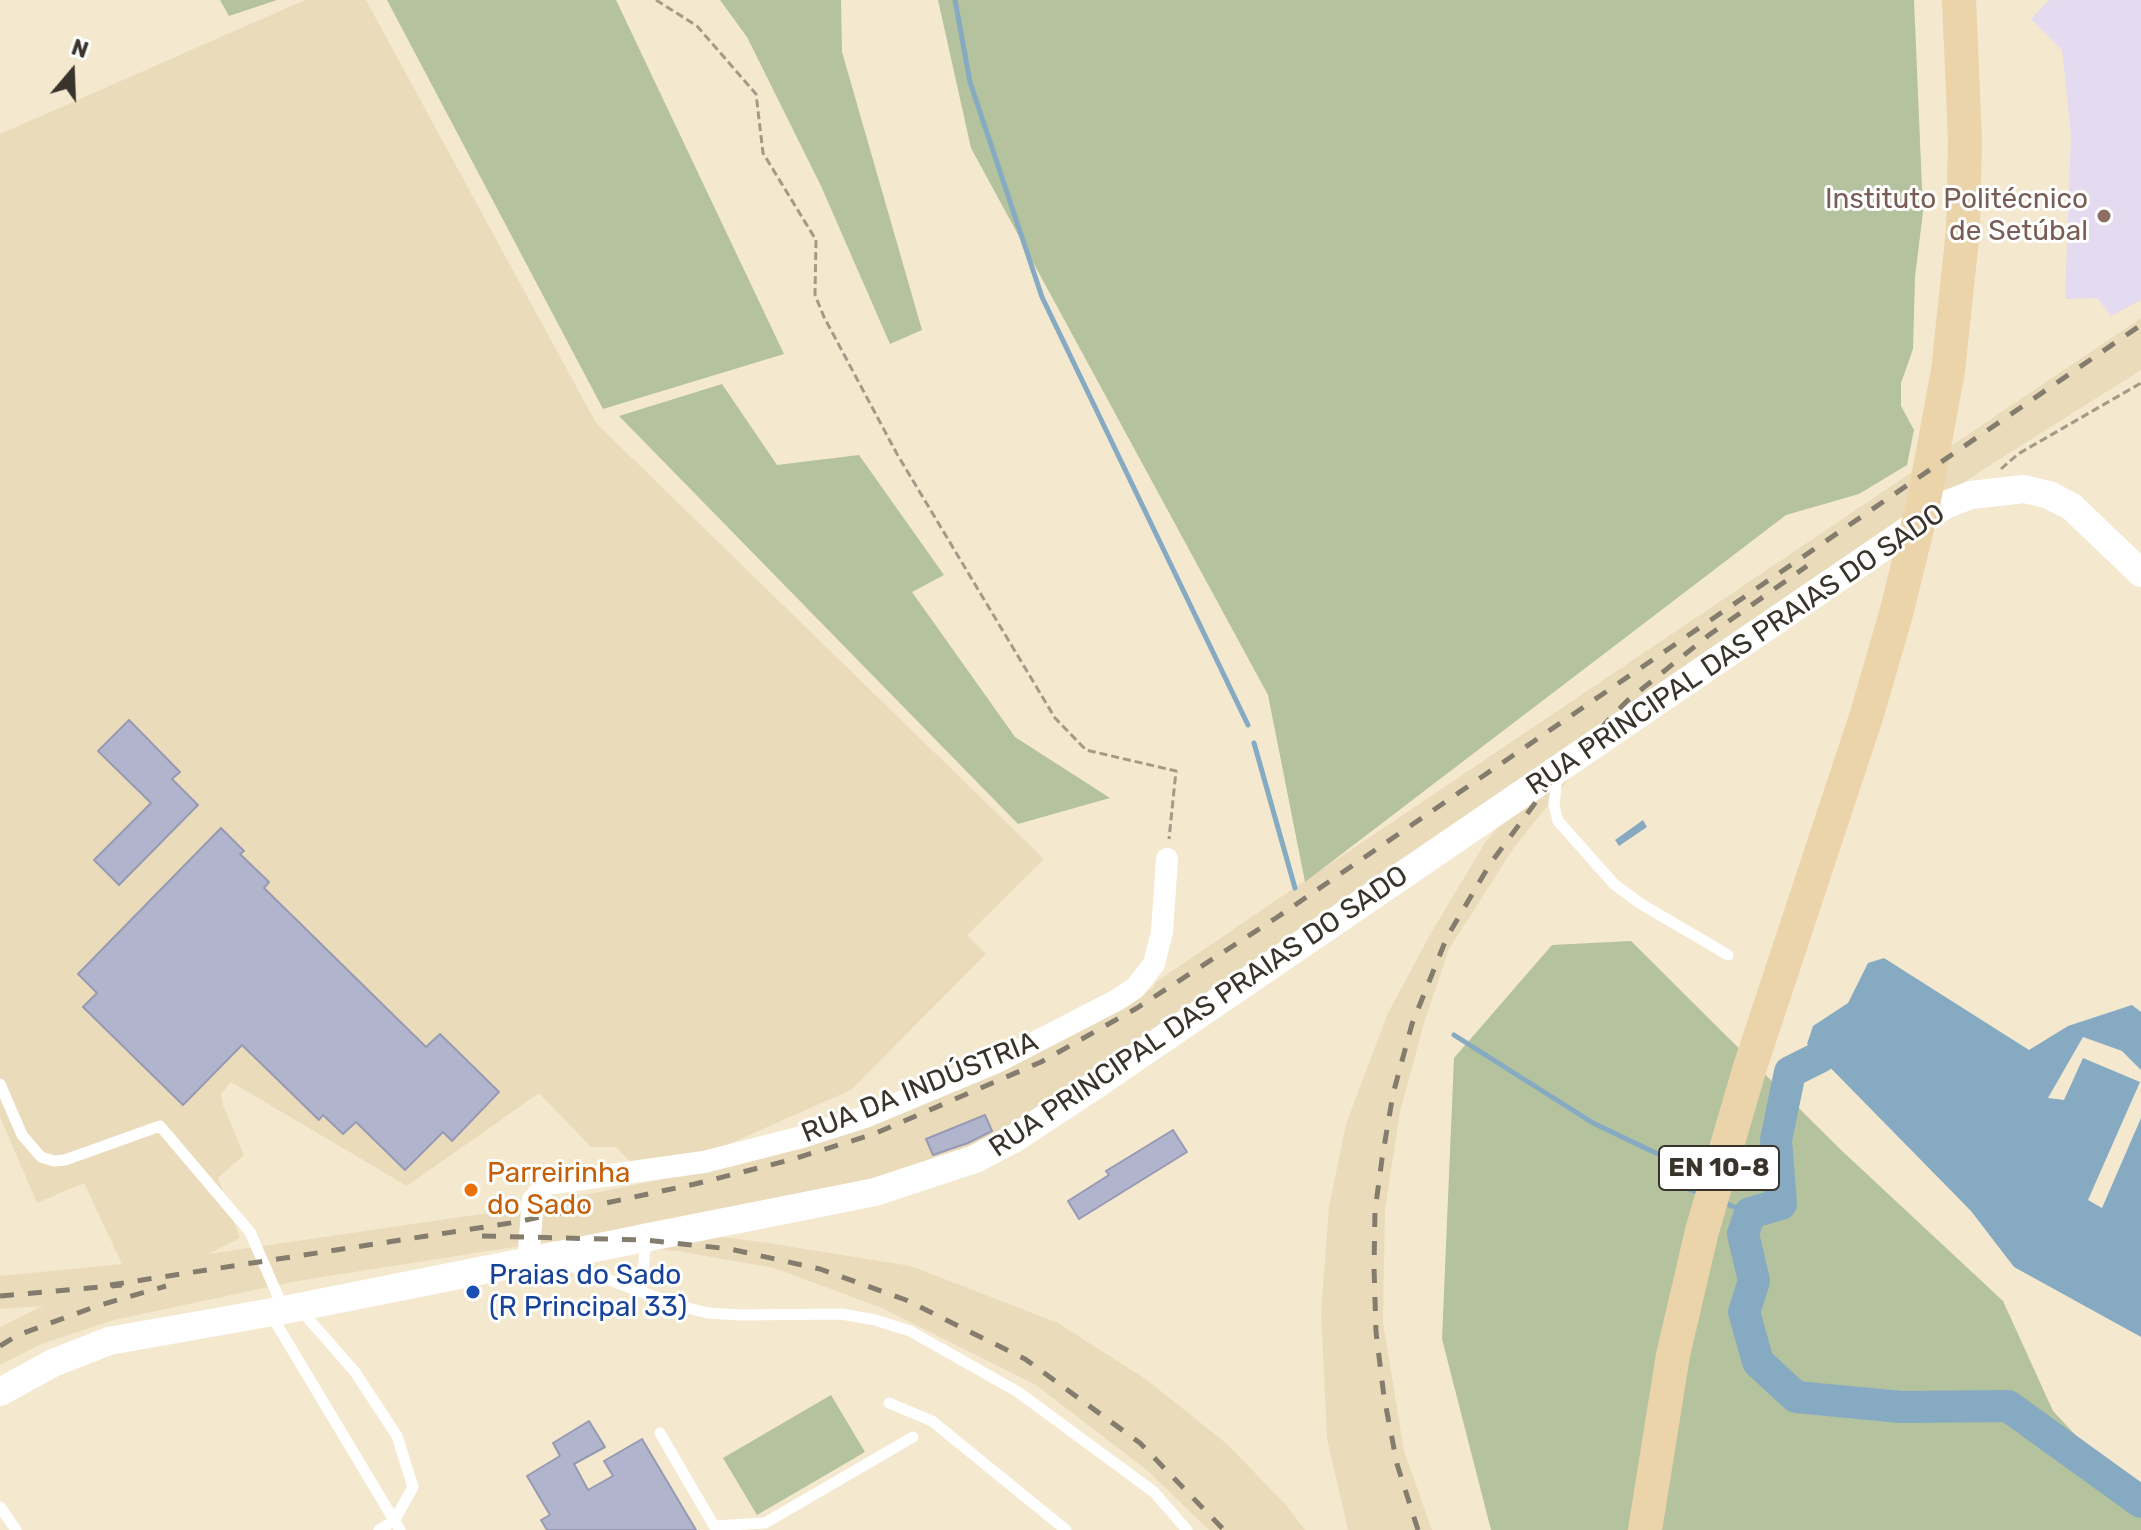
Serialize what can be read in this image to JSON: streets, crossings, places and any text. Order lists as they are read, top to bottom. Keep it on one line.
{"streets":{"main road":["EN 10-8"],"street":["RUA PRINCIPAL DAS PRAIAS DO SADO","RUA DA INDÚSTRIA"]},"crossings":[["RUA PRINCIPAL DAS PRAIAS DO SADO","RUA DA INDÚSTRIA"]],"places":["Instituto Politécnico de Setúbal","Parreirinha do Sado","Praias do Sado (R Principal 33)"],"north":"top"}
